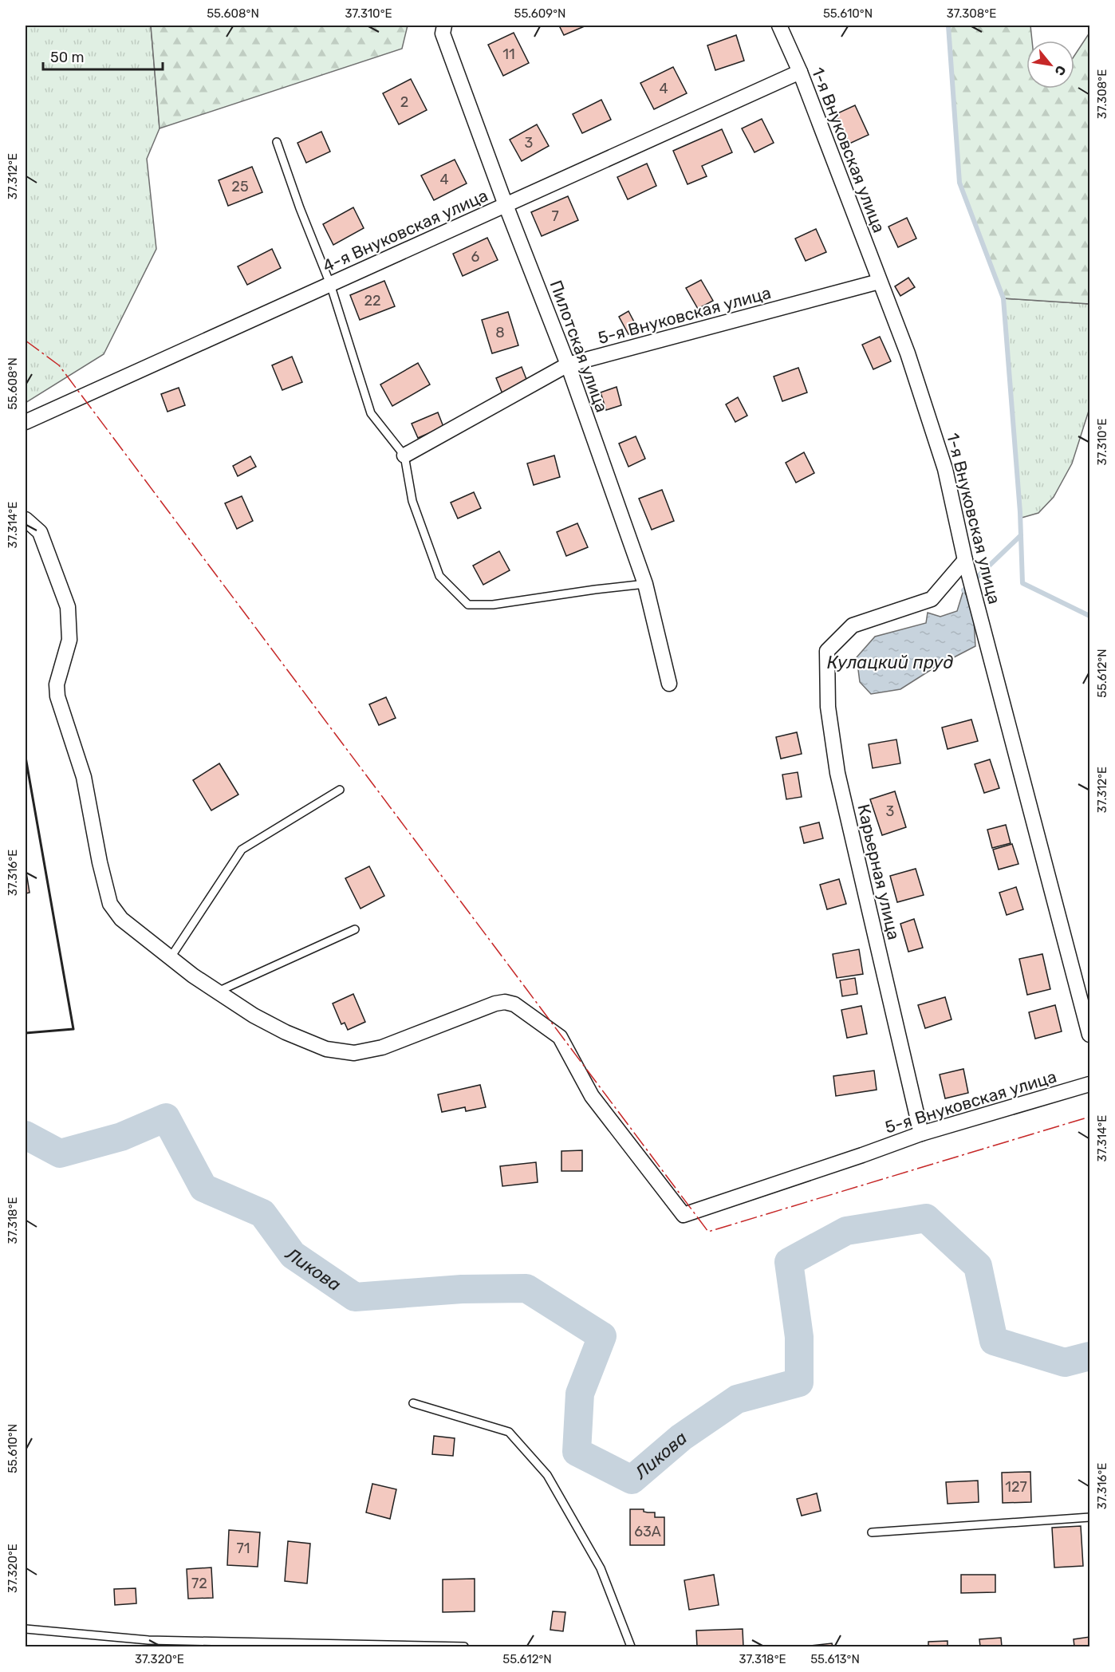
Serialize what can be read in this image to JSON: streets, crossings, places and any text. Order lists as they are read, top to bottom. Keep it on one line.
{"streets":{"street":["1-я Внуковская улица","4-я Внуковская улица","5-я Внуковская улица","Пилотская улица","Карьерная улица"]},"crossings":[["1-я Внуковская улица","4-я Внуковская улица"],["1-я Внуковская улица","5-я Внуковская улица"],["1-я Внуковская улица","Карьерная улица"],["4-я Внуковская улица","Пилотская улица"],["5-я Внуковская улица","Пилотская улица"],["5-я Внуковская улица","Карьерная улица"]],"water":["Кулацкий пруд","Ликова"],"house_numbers":["11","4","2","3","4","25","7","6","22","8","3","127","63А","71","72"],"scale_bar":"50 m","north":"bottom right","coordinates":["55.608°N","37.310°E","55.609°N","55.610°N","37.308°E","37.312°E","37.314°E","55.612°N","37.316°E","37.318°E","37.320°E","55.613°N"]}
